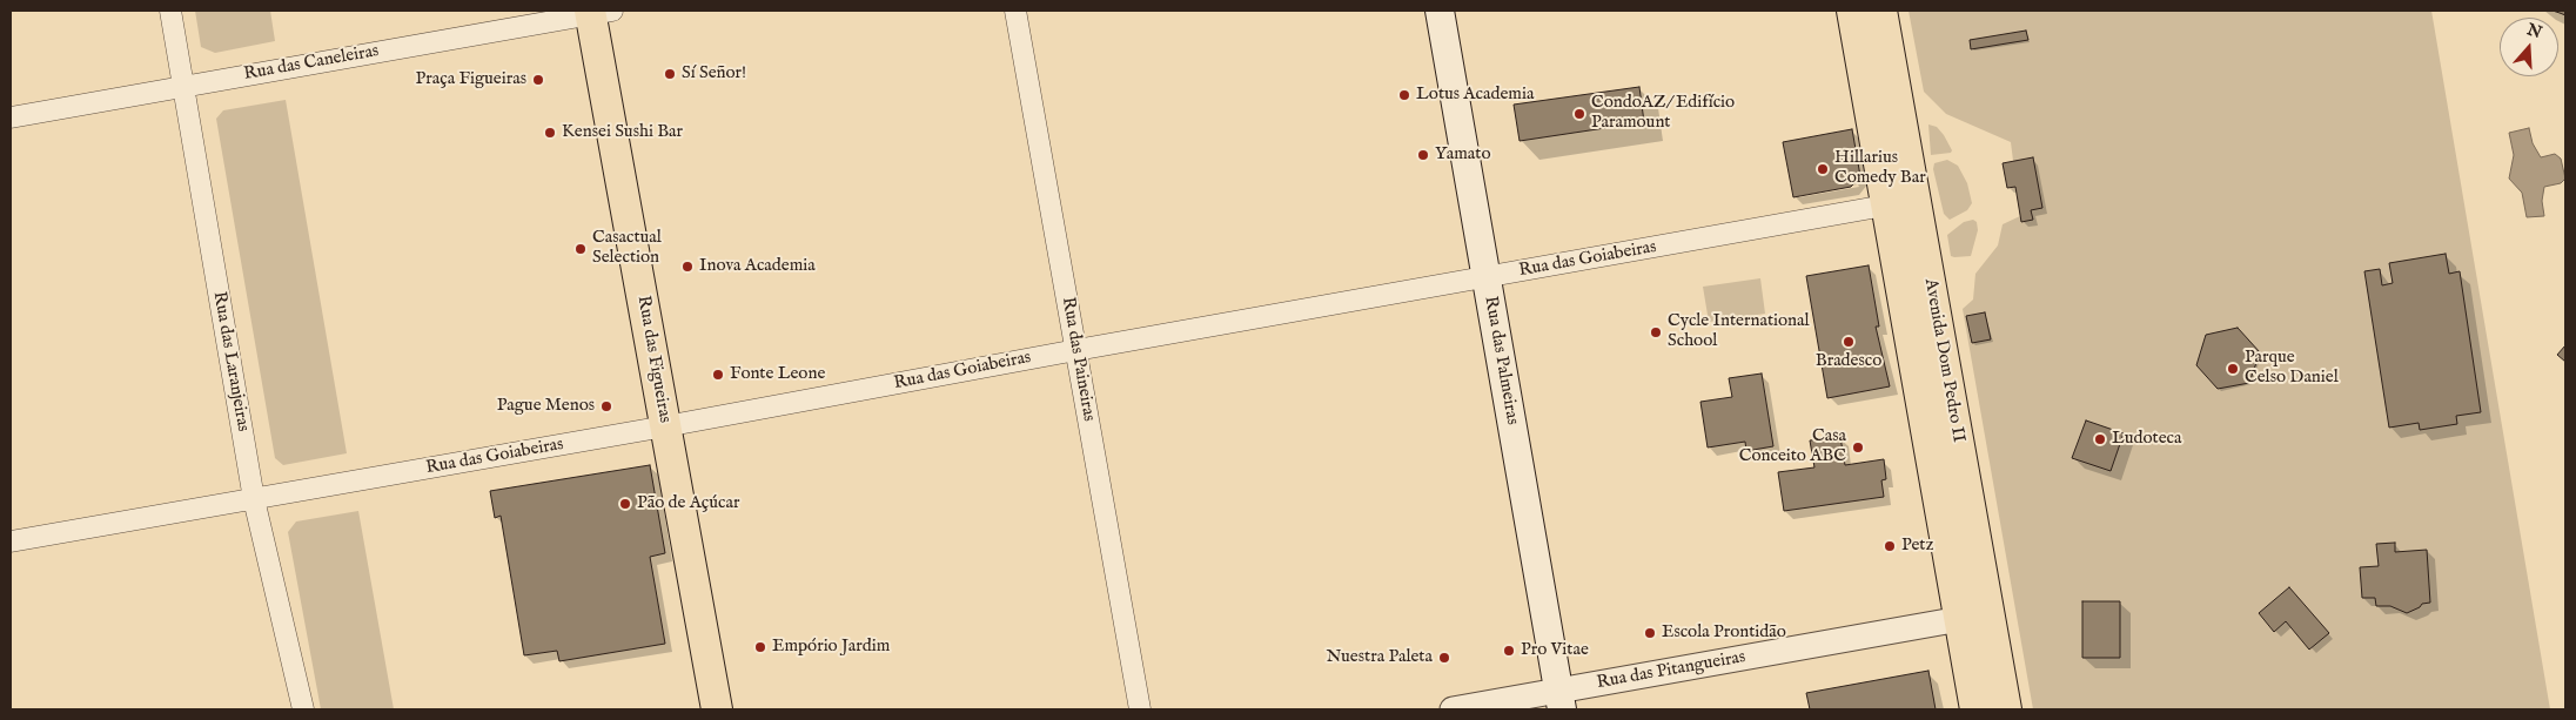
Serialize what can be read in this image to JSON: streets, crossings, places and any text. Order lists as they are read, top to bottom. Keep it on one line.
{"streets":{"main road":["Rua das Figueiras","Rua das Palmeiras","Avenida Dom Pedro II"],"street":["Rua das Caneleiras","Rua das Goiabeiras","Rua das Paineiras","Rua das Laranjeiras","Rua das Pitangueiras"]},"crossings":[["Rua das Caneleiras","Rua das Figueiras"],["Rua das Caneleiras","Rua das Laranjeiras"],["Rua das Goiabeiras","Rua das Figueiras"],["Rua das Goiabeiras","Rua das Paineiras"],["Rua das Goiabeiras","Rua das Palmeiras"],["Rua das Goiabeiras","Avenida Dom Pedro II"],["Rua das Goiabeiras","Rua das Laranjeiras"],["Rua das Palmeiras","Rua das Pitangueiras"],["Avenida Dom Pedro II","Rua das Pitangueiras"]],"places":["Sí Señor!","Praça Figueiras","Lotus Academia","CondoAZ/ Edifício Paramount","Kensei Sushi Bar","Yamato","Hillarius Comedy Bar","Casactual Selection","Inova Academia","Cycle International School","Bradesco","Parque Celso Daniel","Fonte Leone","Pague Menos","Ludoteca","Casa Conceito ABC","Pão de Açúcar","Petz","Escola Prontidão","Empório Jardim","Pro Vitae","Nuestra Paleta"],"north":"top"}
